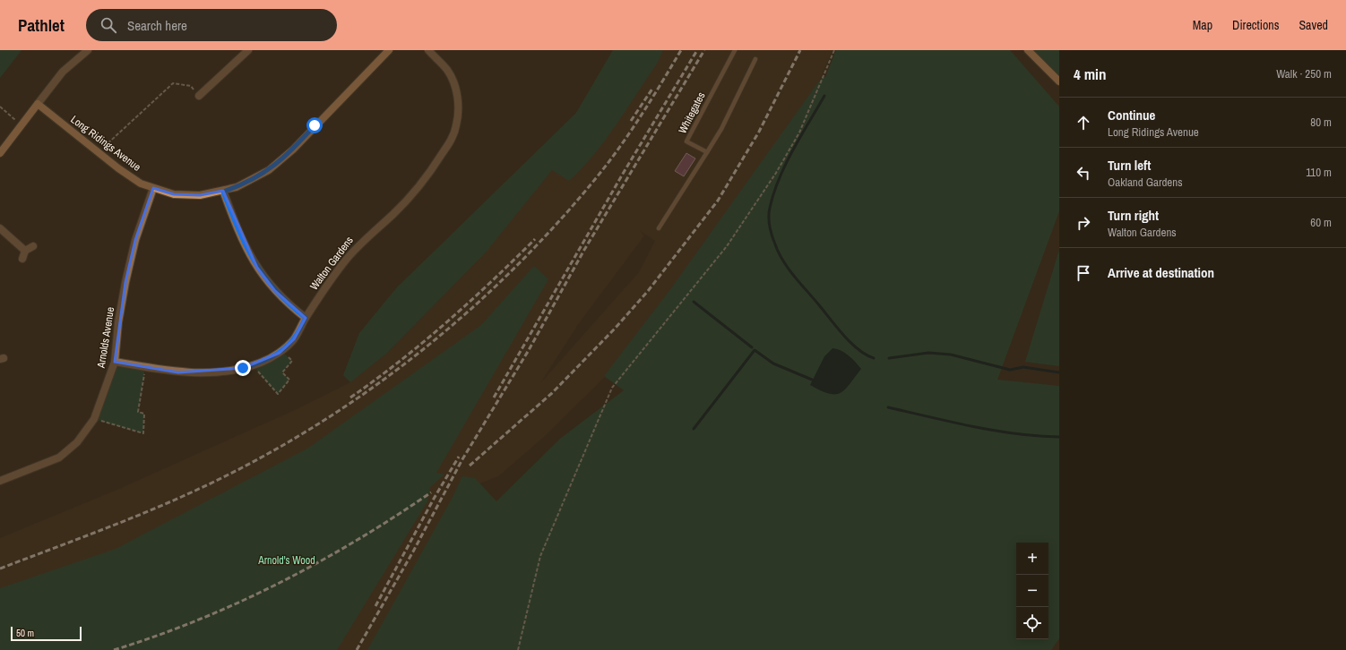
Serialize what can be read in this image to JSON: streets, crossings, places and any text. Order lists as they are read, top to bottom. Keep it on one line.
{"streets":{"street":["Long Ridings Avenue","Walton Gardens","Arnolds Avenue"],"lane":["Whitegates"]},"crossings":[["Long Ridings Avenue","Arnolds Avenue"],["Walton Gardens","Arnolds Avenue"]],"parks":["Arnold's Wood"],"scale_bar":"50 m","page":{"header":"Pathlet","search":"Search here","nav":["Map","Directions","Saved"],"heading":["4 min","Walk · 250 m"],"list":[["Continue","Long Ridings Avenue","80 m"],["Turn left","Oakland Gardens","110 m"],["Turn right","Walton Gardens","60 m"],"Arrive at destination"],"map_buttons":["+","−"],"scale":"50 m"}}
